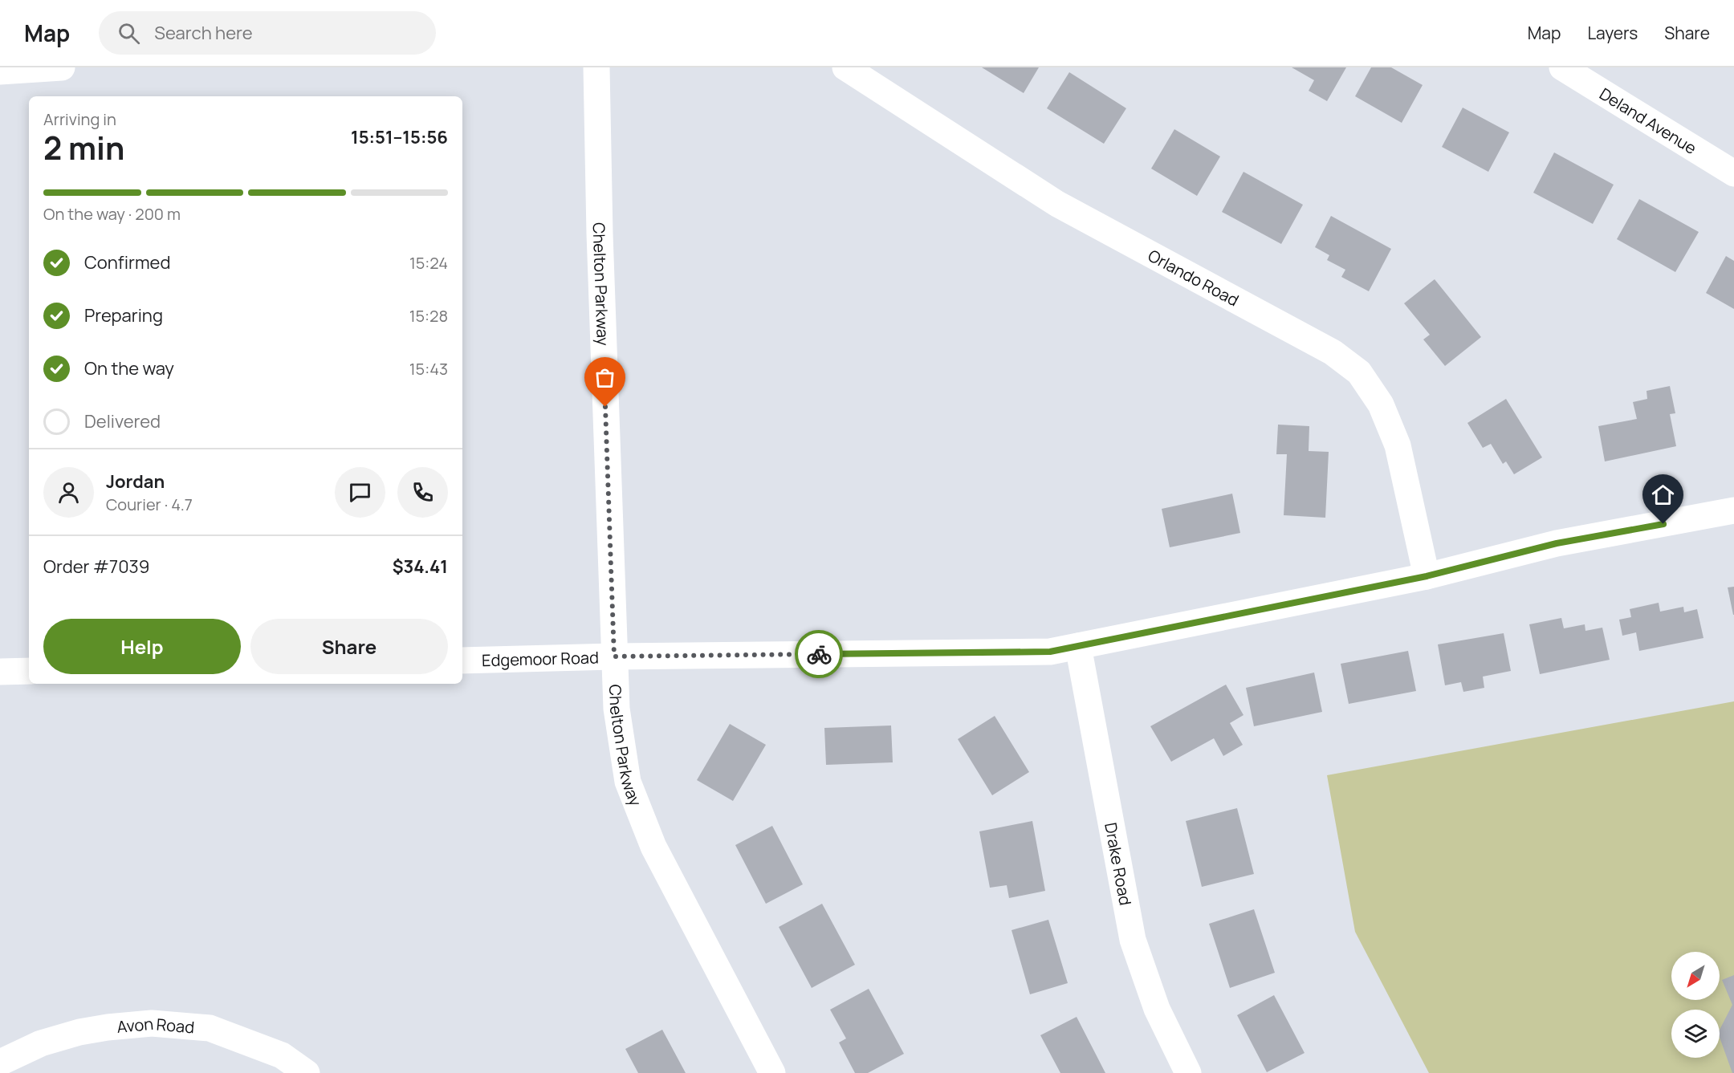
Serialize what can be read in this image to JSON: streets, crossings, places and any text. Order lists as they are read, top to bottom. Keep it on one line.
{"streets":{"street":["Deland Avenue","Orlando Road","Chelton Parkway","Edgemoor Road","Drake Road","Avon Road"]},"crossings":[["Orlando Road","Edgemoor Road"],["Chelton Parkway","Edgemoor Road"],["Edgemoor Road","Drake Road"]],"north":"bottom left","page":{"header":"Map","search":"Search here","nav":["Map","Layers","Share"],"heading":["2 min","Arriving in","15:51–15:56"],"panel":["Jordan","Courier · 4.7","Order #7039","$34.41"],"bar":"On the way · 200 m","list":[["Confirmed","15:24"],["Preparing","15:28"],["On the way","15:43"],"Delivered"],"buttons":["Help","Share"]}}
